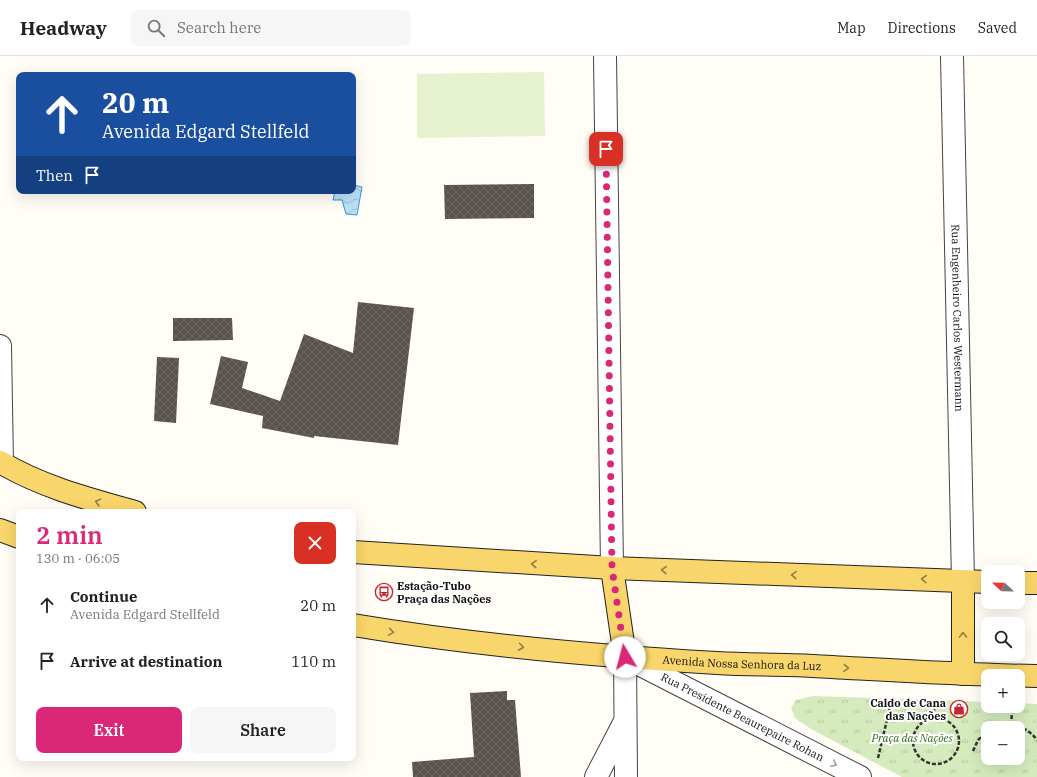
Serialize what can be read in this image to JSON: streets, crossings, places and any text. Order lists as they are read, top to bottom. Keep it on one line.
{"streets":{"main road":["Avenida Nossa Senhora da Luz"],"street":["Rua Engenheiro Carlos Westermann","Rua Presidente Beaurepaire Rohan"]},"crossings":[["Avenida Nossa Senhora da Luz","Rua Presidente Beaurepaire Rohan"]],"one_way":["Rua Presidente Beaurepaire Rohan"],"parks":["Praça das Nações"],"places":{"bus stop":["Estação-Tubo Praça das Nações"],"shop":["Caldo de Cana das Nações"]},"north":"left","page":{"header":"Headway","search":"Search here","nav":["Map","Directions","Saved"],"turn":["20 m","Avenida Edgard Stellfeld"],"then":"Then","heading":["2 min","130 m · 06:05"],"map_buttons":["+","−"],"list":[{"name":"Continue","note":"Avenida Edgard Stellfeld","value":"20 m"},{"name":"Arrive at destination","value":"110 m"}],"buttons":["Exit","Share"]}}
